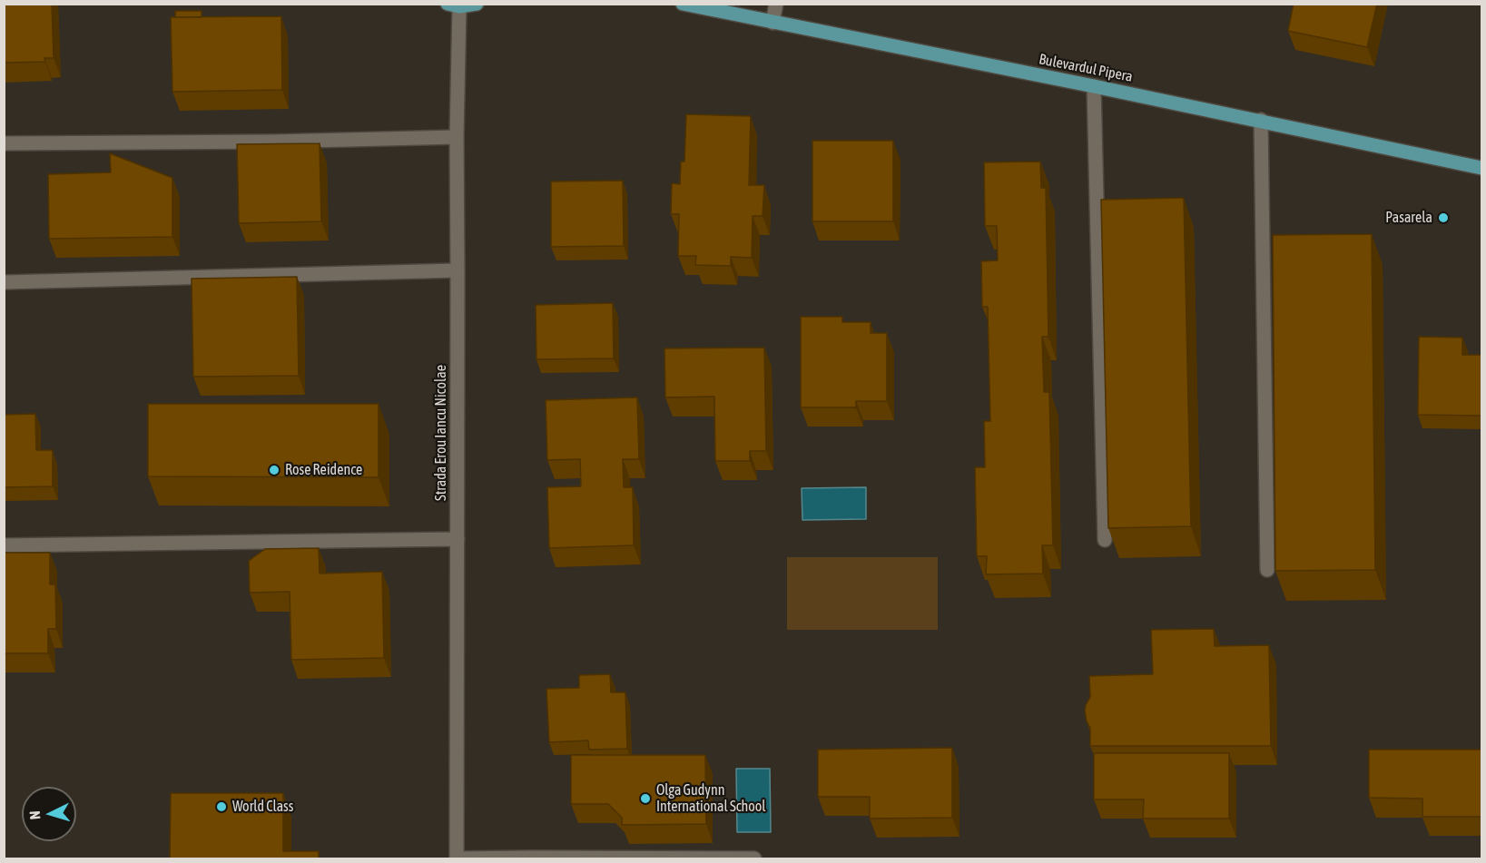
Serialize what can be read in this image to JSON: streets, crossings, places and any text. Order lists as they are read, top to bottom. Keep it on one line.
{"streets":{"main road":["Bulevardul Pipera"],"street":["Strada Erou Iancu Nicolae"]},"places":["Pasarela","Rose Reidence","Olga Gudynn International School","World Class"],"north":"left"}
